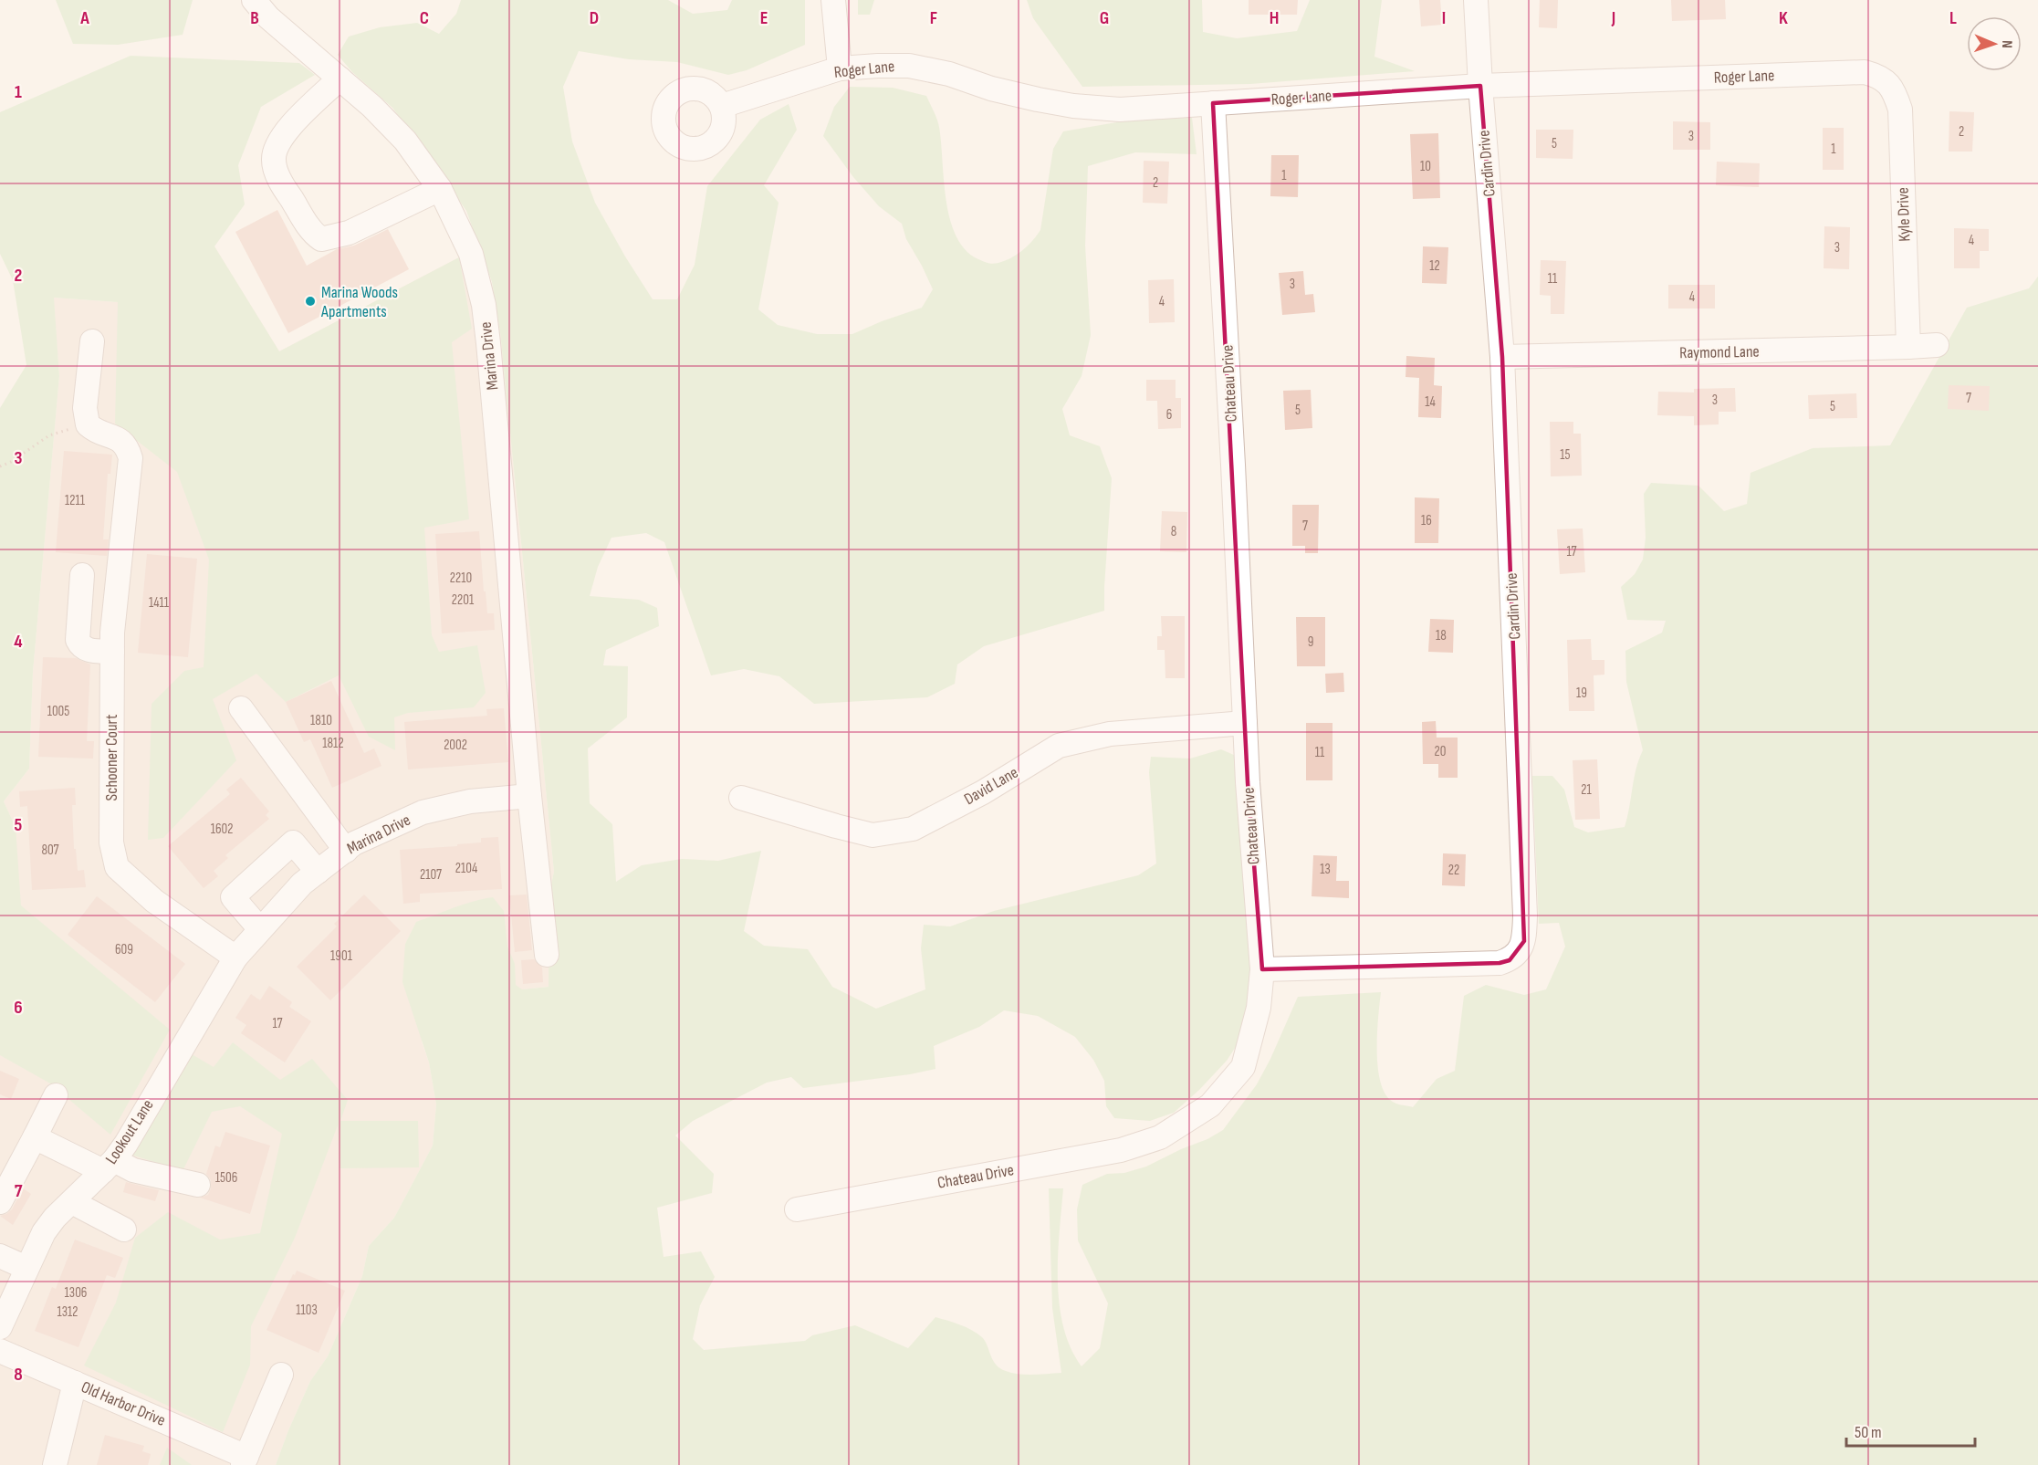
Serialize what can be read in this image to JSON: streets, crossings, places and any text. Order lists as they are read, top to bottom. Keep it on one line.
{"streets":{"street":["Roger Lane","Cardin Drive","Kyle Drive","Raymond Lane","Marina Drive","Chateau Drive","Schooner Court","David Lane","Lookout Lane","Old Harbor Drive"]},"crossings":[["Roger Lane","Cardin Drive"],["Roger Lane","Kyle Drive"],["Roger Lane","Chateau Drive"],["Cardin Drive","Raymond Lane"],["Cardin Drive","Chateau Drive"],["Kyle Drive","Raymond Lane"],["Marina Drive","Schooner Court"],["Marina Drive","Lookout Lane"],["Chateau Drive","David Lane"],["Schooner Court","Lookout Lane"]],"places":["Marina Woods Apartments"],"house_numbers":["2","3","5","1","10","1","2","4","3","12","11","3","4","4","7","3","14","5","5","6","15","1211","16","7","8","17","2210","2201","1411","18","9","19","1005","1810","1812","2002","20","11","21","1602","807","2104","13","22","2107","609","1901","17","1506","1306","1103","1312"],"scale_bar":"50 m","north":"right","grid":{"columns":["A","B","C","D","E","F","G","H","I","J","K","L"],"rows":["1","2","3","4","5","6","7","8"]}}
